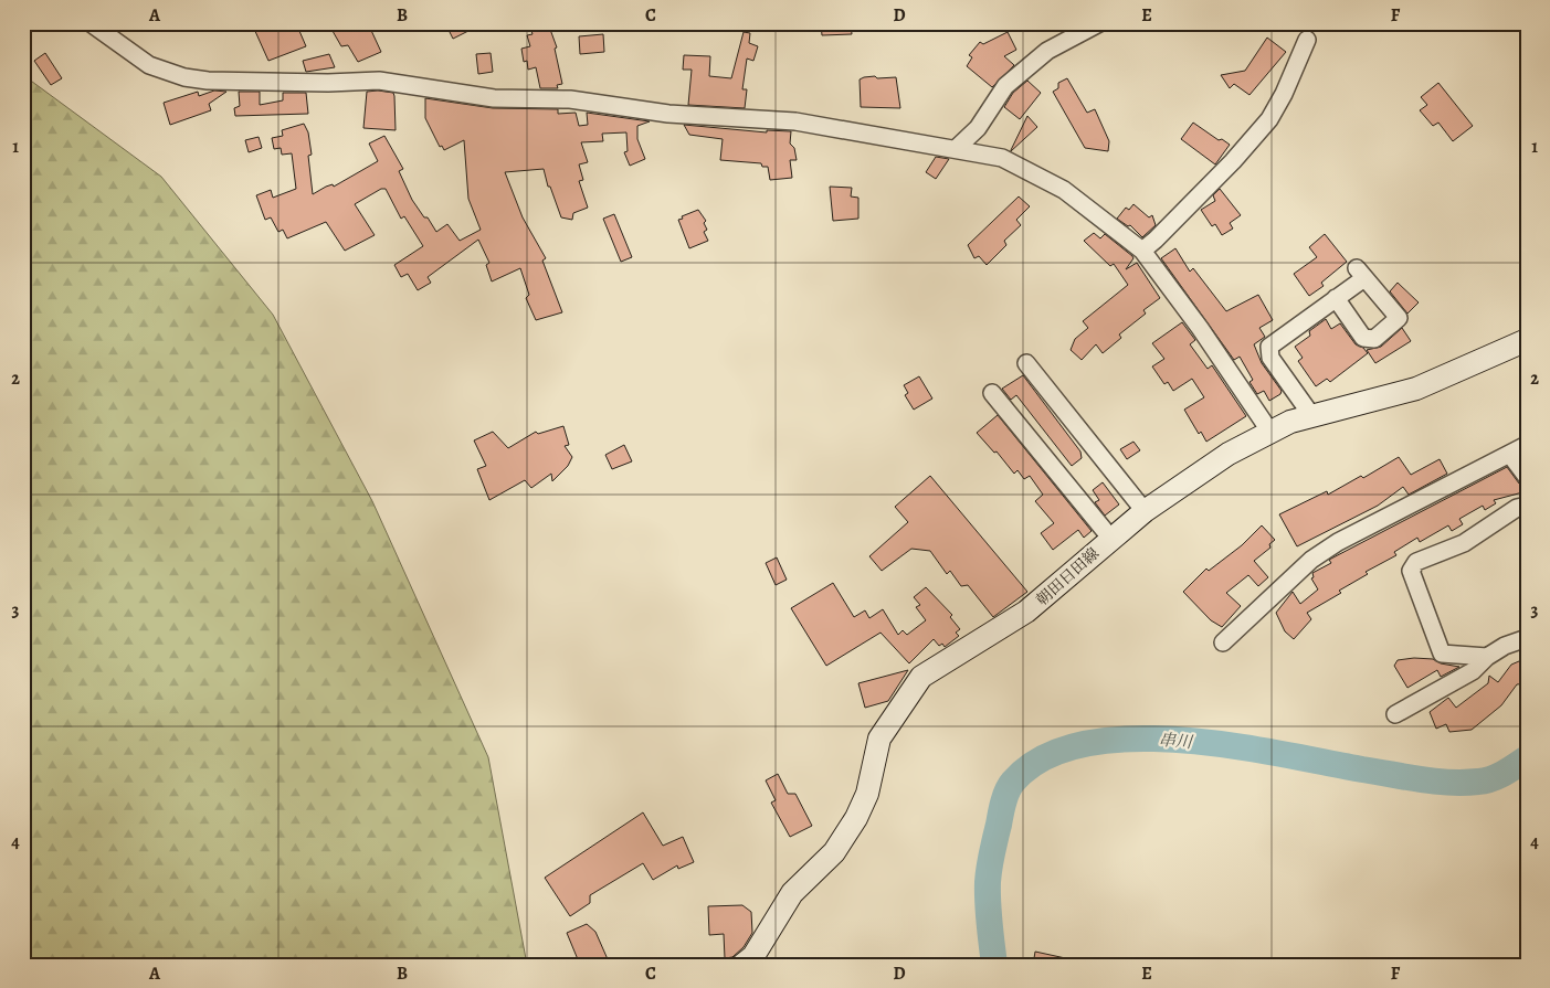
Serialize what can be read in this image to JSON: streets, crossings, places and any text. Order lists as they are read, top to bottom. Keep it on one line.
{"streets":{"main road":["朝田日田線"]},"water":["串川"],"grid":{"columns":["A","B","C","D","E","F"],"rows":["1","2","3","4"]}}
